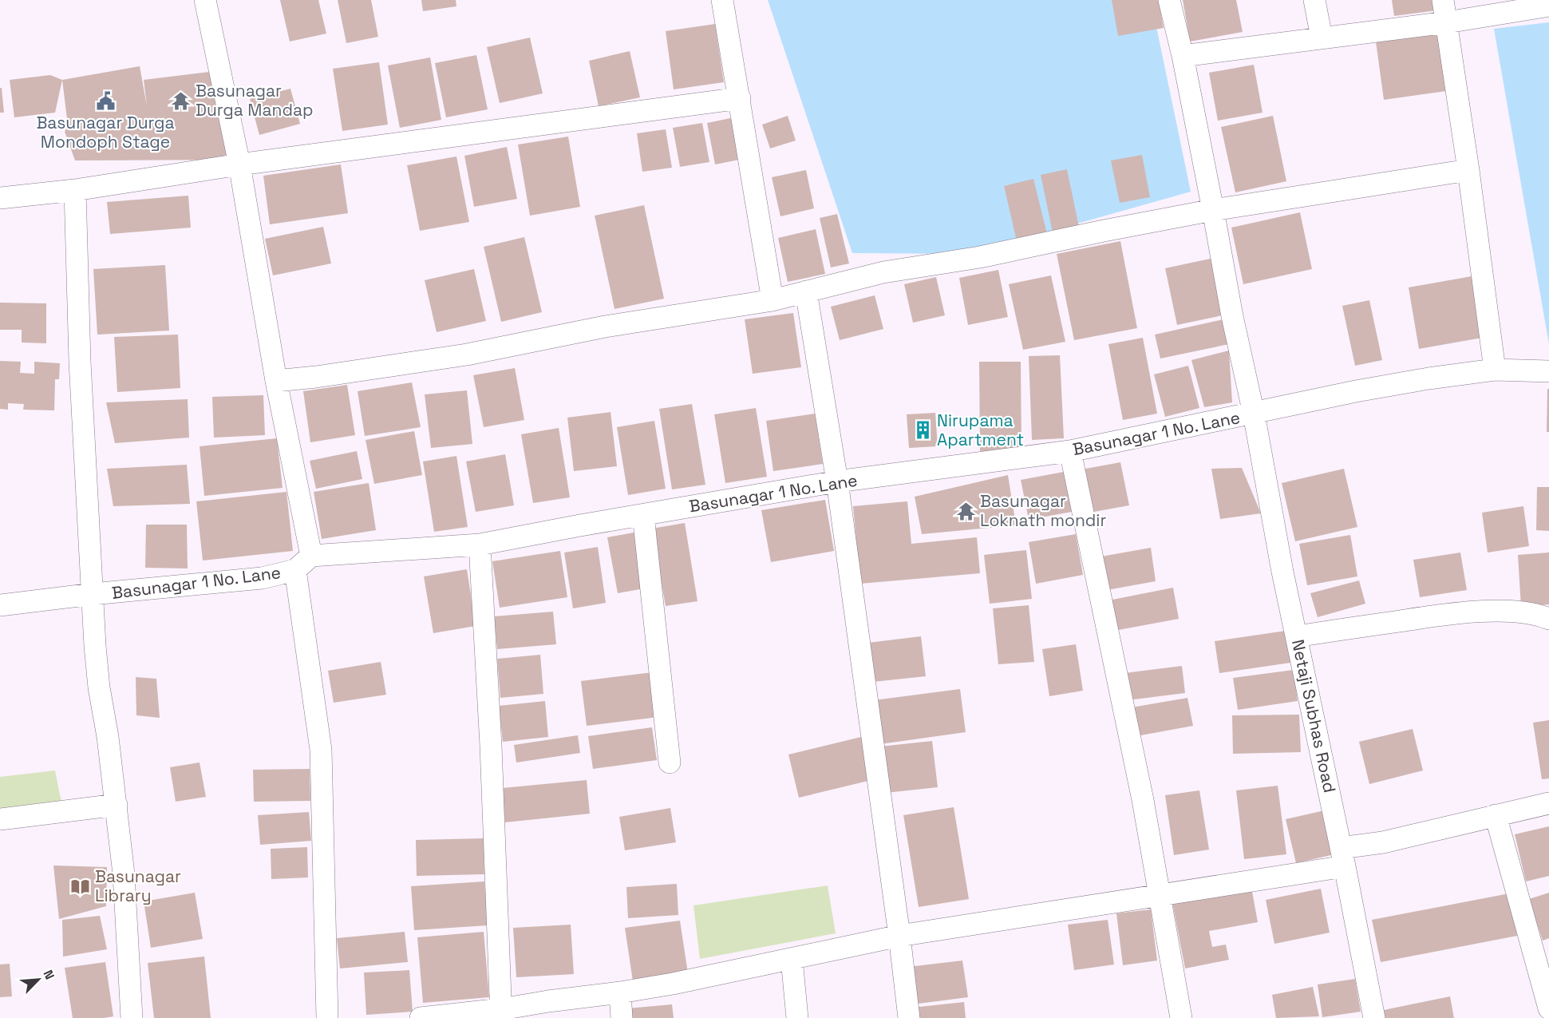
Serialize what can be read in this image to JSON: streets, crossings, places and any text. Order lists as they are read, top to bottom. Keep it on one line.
{"streets":{"street":["Basunagar 1 No. Lane","Netaji Subhas Road"]},"crossings":[["Basunagar 1 No. Lane","Netaji Subhas Road"]],"places":{"public building":["Basunagar Durga Mondoph Stage"],"temple":["Basunagar Durga Mandap","Basunagar Loknath mondir"],"building":["Nirupama Apartment"],"library":["Basunagar Library"]},"north":"top right"}
